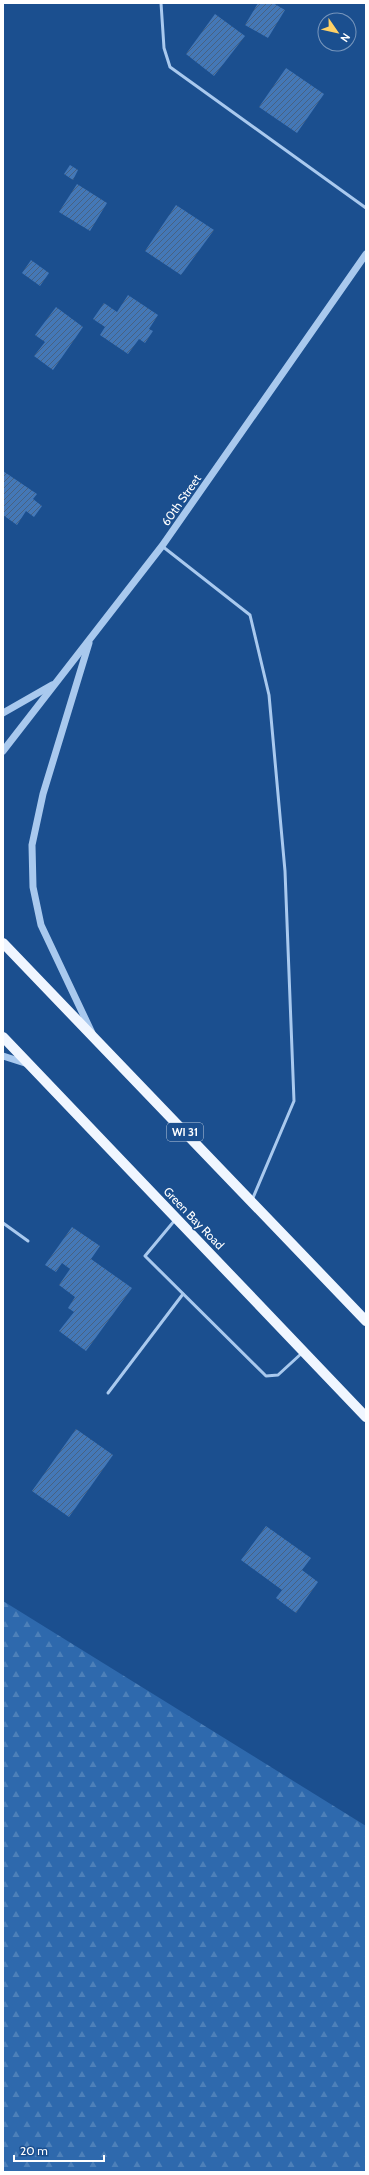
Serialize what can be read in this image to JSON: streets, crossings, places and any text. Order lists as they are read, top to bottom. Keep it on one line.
{"streets":{"main road":["WI 31","Green Bay Road"],"street":["60th Street"]},"scale_bar":"20 m","north":"bottom right"}
